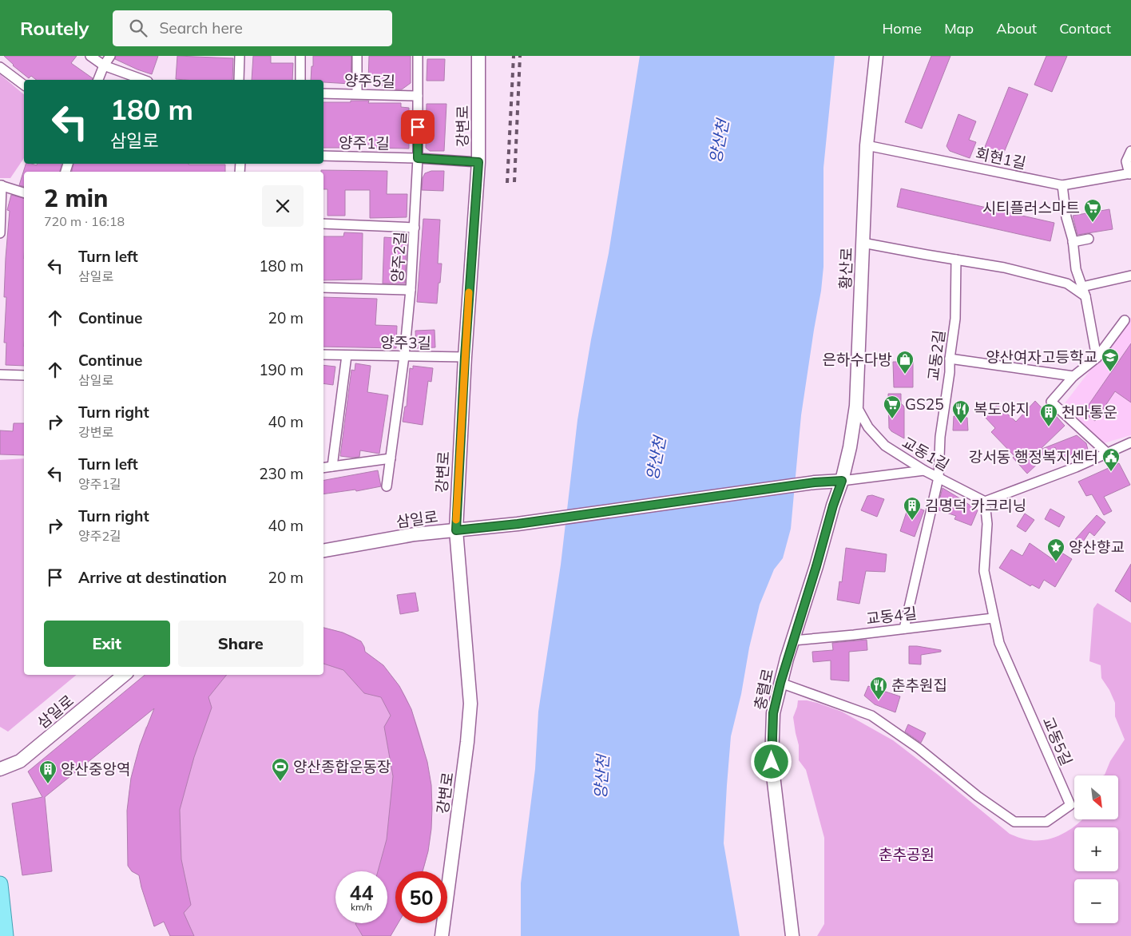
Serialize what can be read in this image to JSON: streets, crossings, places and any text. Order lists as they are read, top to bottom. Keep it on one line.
{"streets":{"main road":["강변로","황산로","삼일로","충렬로"],"street":["양주5길","양주1길","회현1길","양주2길","양주3길","교동2길","교동1길","교동4길","교동5길"]},"crossings":[["양주5길","양주2길"],["강변로","양주1길"],["강변로","양주3길"],["강변로","삼일로"],["양주1길","양주2길"],["회현1길","황산로"],["양주2길","양주3길"],["황산로","교동1길"],["황산로","삼일로"],["황산로","충렬로"],["교동2길","교동1길"],["교동2길","교동4길"],["교동1길","교동5길"],["삼일로","충렬로"],["교동4길","충렬로"],["교동4길","교동5길"],["충렬로","교동5길"]],"water":["양산천"],"parks":["춘추공원"],"places":{"supermarket":["시티플러스마트","GS25"],"school or university":["양산여자고등학교"],"shop":["은하수다방"],"restaurant":["복도야지","춘추원집"],"building":["천마통운","김명덕 카크리닝","양산중앙역"],"public building":["강서동 행정복지센터"],"place":["양산향교"],"sports":["양산종합운동장"]},"north":"bottom right","page":{"header":"Routely","search":"Search here","nav":["Home","Map","About","Contact"],"turn":["180 m","삼일로"],"heading":["2 min","720 m · 16:18"],"list":[{"name":"Turn left","note":"삼일로","value":"180 m"},{"name":"Continue","value":"20 m"},{"name":"Continue","note":"삼일로","value":"190 m"},{"name":"Turn right","note":"강변로","value":"40 m"},{"name":"Turn left","note":"양주1길","value":"230 m"},{"name":"Turn right","note":"양주2길","value":"40 m"},{"name":"Arrive at destination","value":"20 m"}],"buttons":["Exit","Share"],"map_buttons":["+","−"],"speed":"44 km/h","limit":"50"}}
